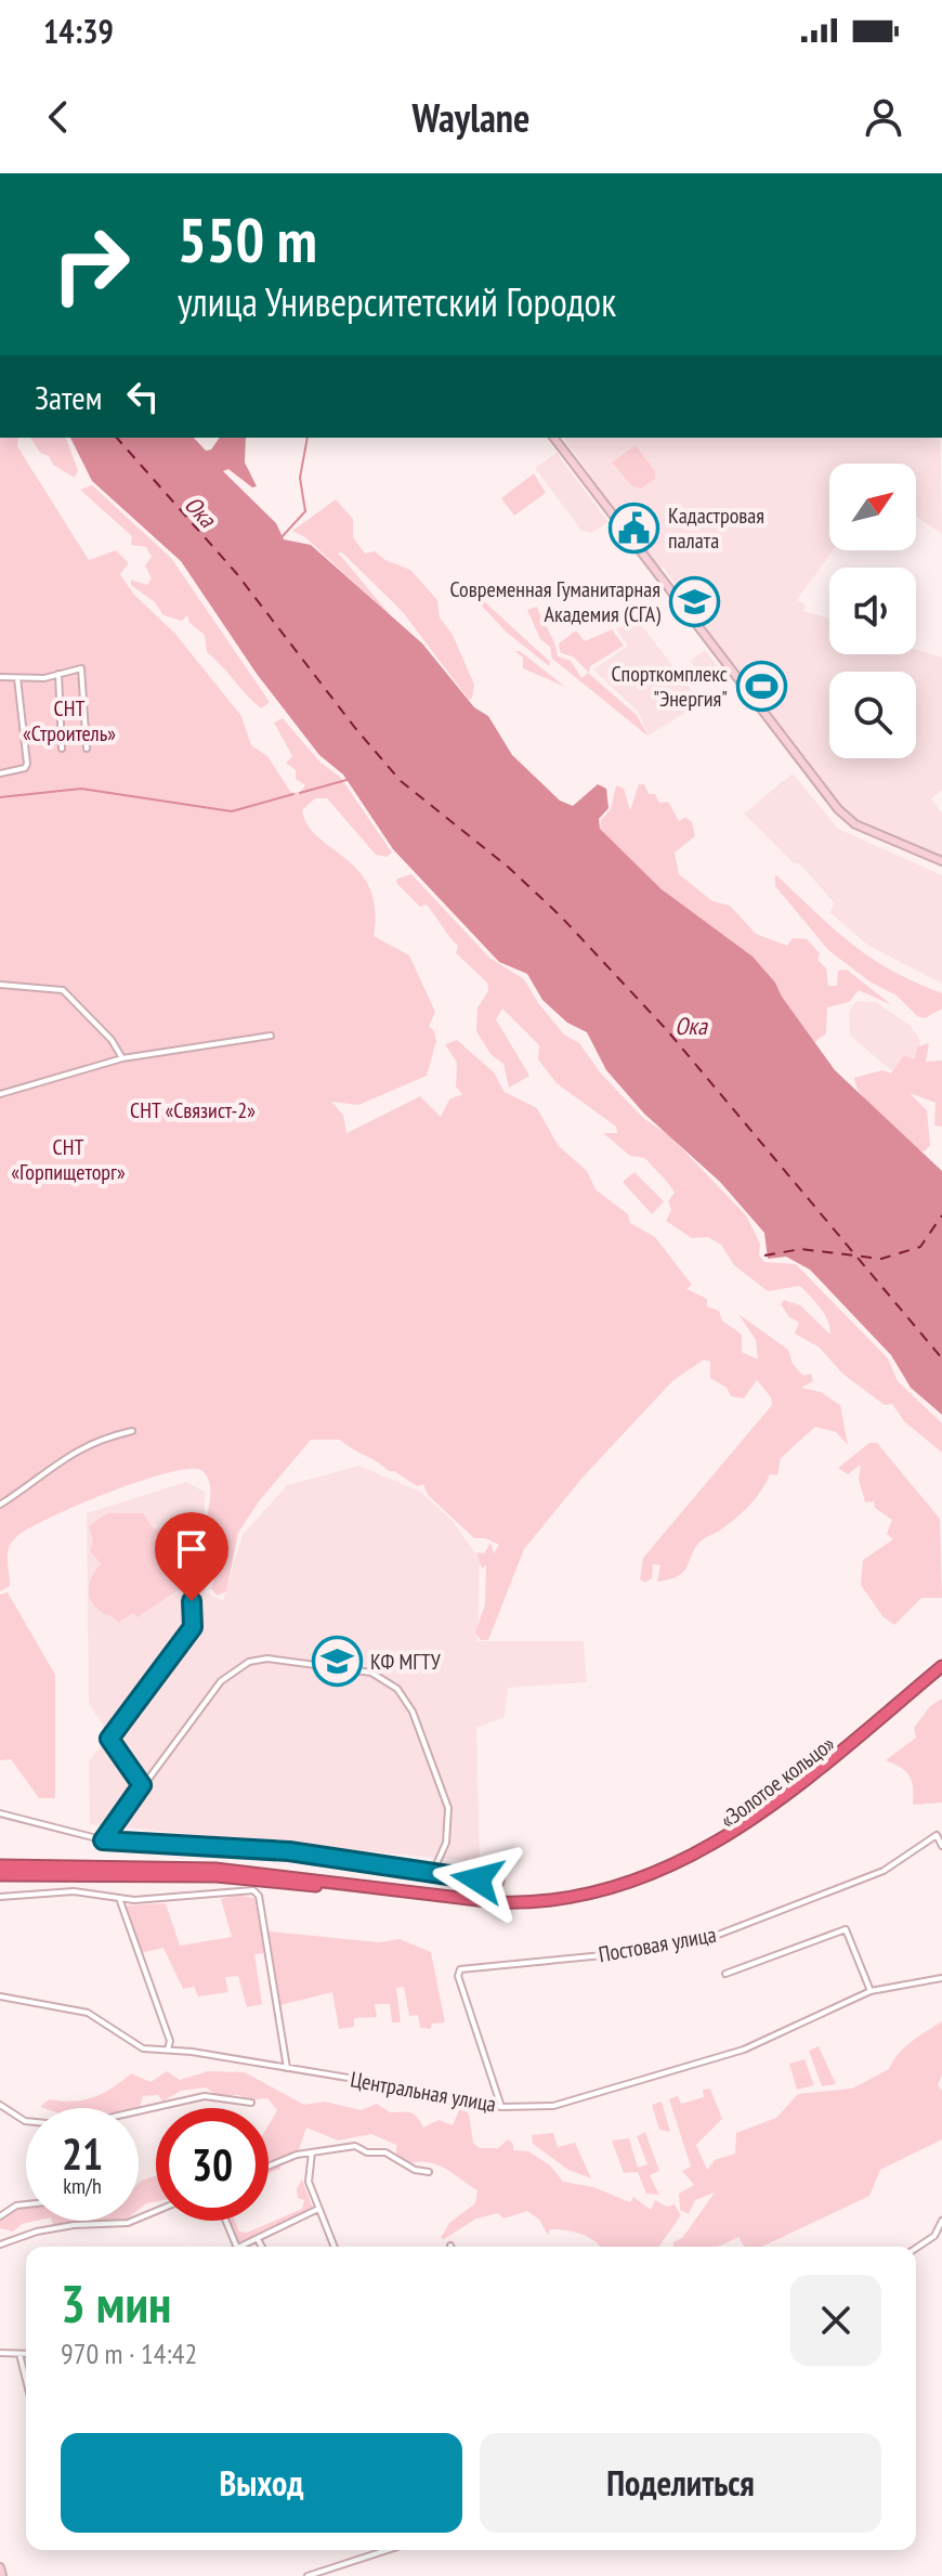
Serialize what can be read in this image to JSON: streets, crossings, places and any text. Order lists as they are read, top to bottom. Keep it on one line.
{"streets":{"highway":["«Золотое кольцо»"],"street":["Постовая улица","Центральная улица"]},"crossings":[["Постовая улица","Центральная улица"]],"water":["Ока"],"parks":["СНТ «Строитель»","СНТ «Связист-2»","СНТ «Горпищеторг»"],"places":{"public building":["Кадастровая палата"],"school or university":["Современная Гуманитарная Академия (СГА)","КФ МГТУ"],"sports":["Спорткомплекс \"Энергия\""]},"north":"top right","page":{"status":"14:39","header":"Waylane","turn":["550 m","улица Университетский Городок"],"then":"Затем","speed":"21 km/h","limit":"30","heading":["3 мин","970 m · 14:42"],"buttons":["Выход","Поделиться"]}}
